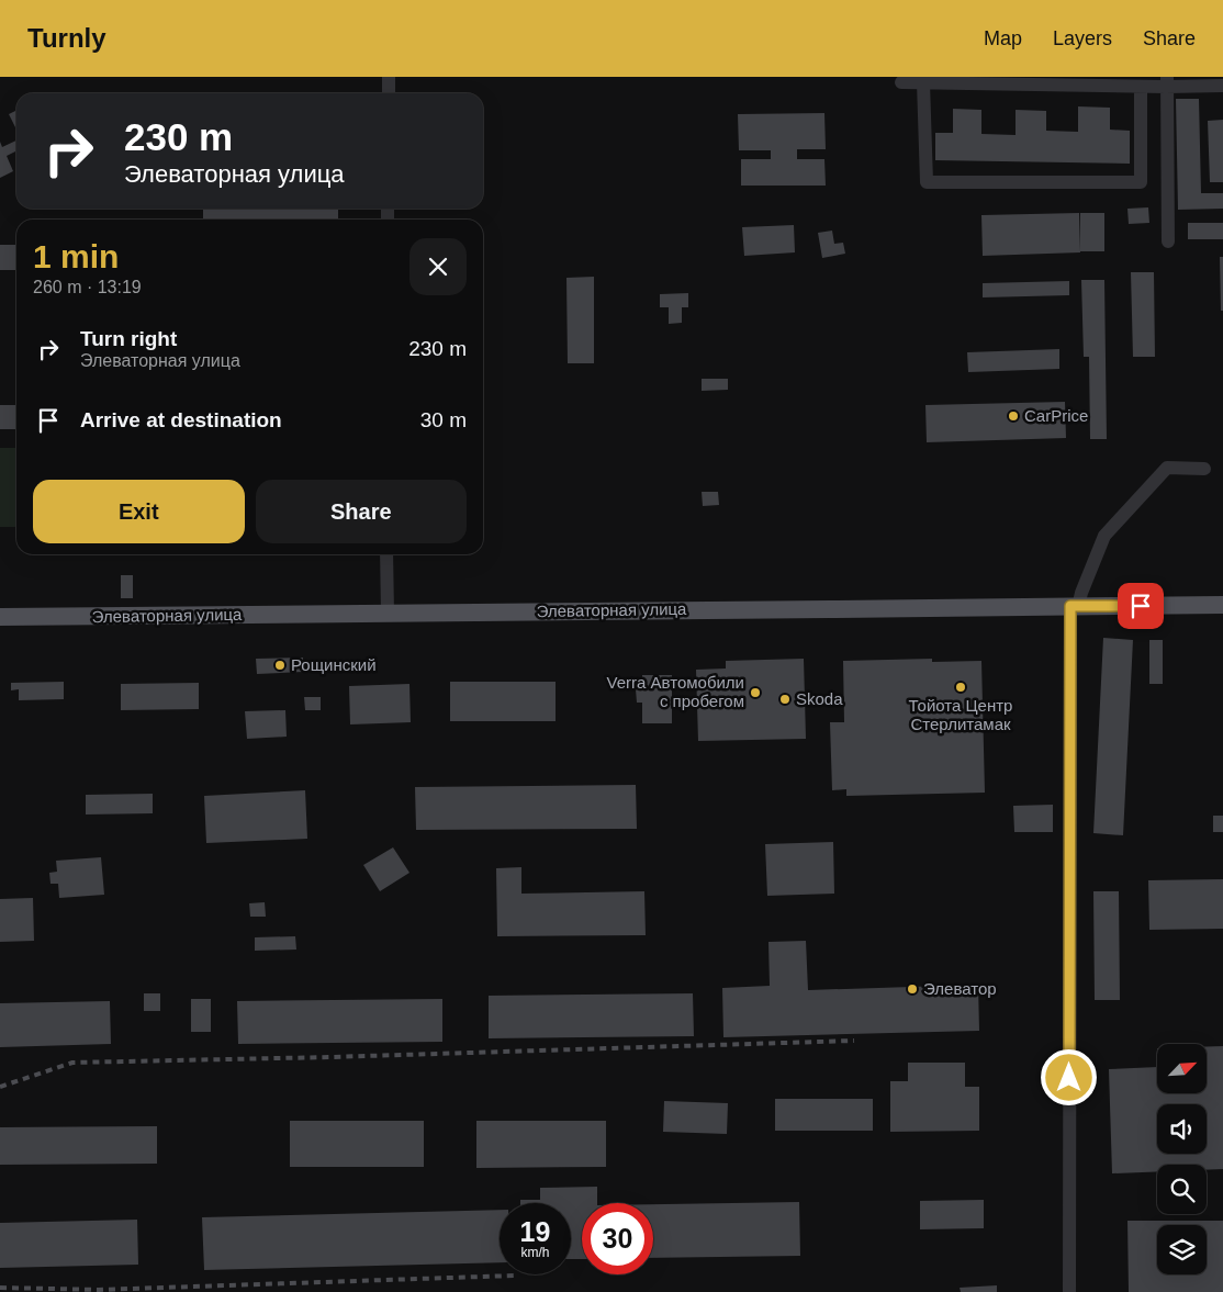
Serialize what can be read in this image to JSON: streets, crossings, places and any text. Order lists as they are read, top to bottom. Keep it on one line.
{"streets":{"main road":["Элеваторная улица"]},"places":["CarPrice","Рощинский","Тойота Центр Стерлитамак","Verra Автомобили с пробегом","Skoda","Элеватор"],"north":"top right","page":{"header":"Turnly","nav":["Map","Layers","Share"],"turn":["230 m","Элеваторная улица"],"heading":["1 min","260 m · 13:19"],"list":[{"name":"Turn right","note":"Элеваторная улица","value":"230 m"},{"name":"Arrive at destination","value":"30 m"}],"buttons":["Exit","Share"],"speed":"19 km/h","limit":"30"}}
